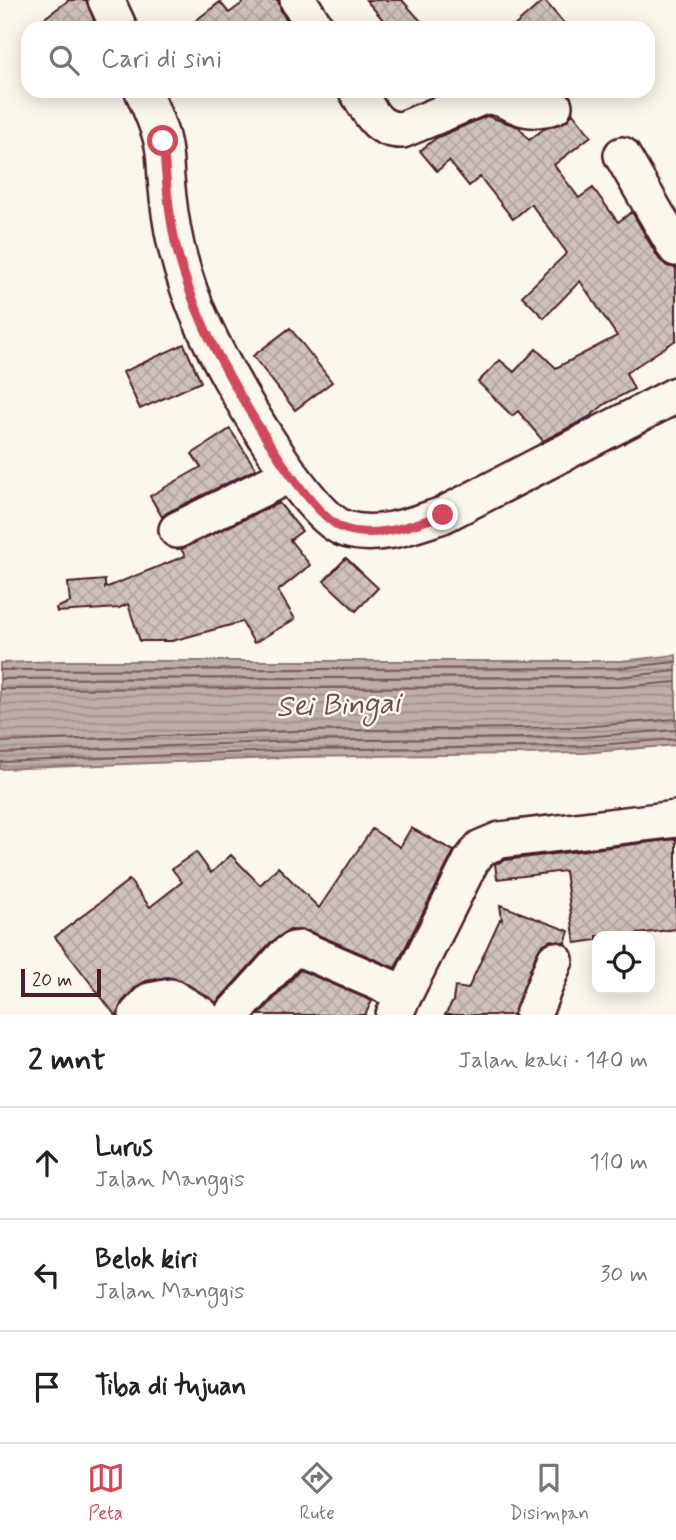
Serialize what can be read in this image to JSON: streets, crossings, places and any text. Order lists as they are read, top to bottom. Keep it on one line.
{"water":["Sei Bingai"],"scale_bar":"20 m","page":{"search":"Cari di sini","scale":"20 m","heading":["2 mnt","Jalan kaki · 140 m"],"list":[["Lurus","Jalan Manggis","110 m"],["Belok kiri","Jalan Manggis","30 m"],"Tiba di tujuan"],"nav":["Peta","Rute","Disimpan"]}}
